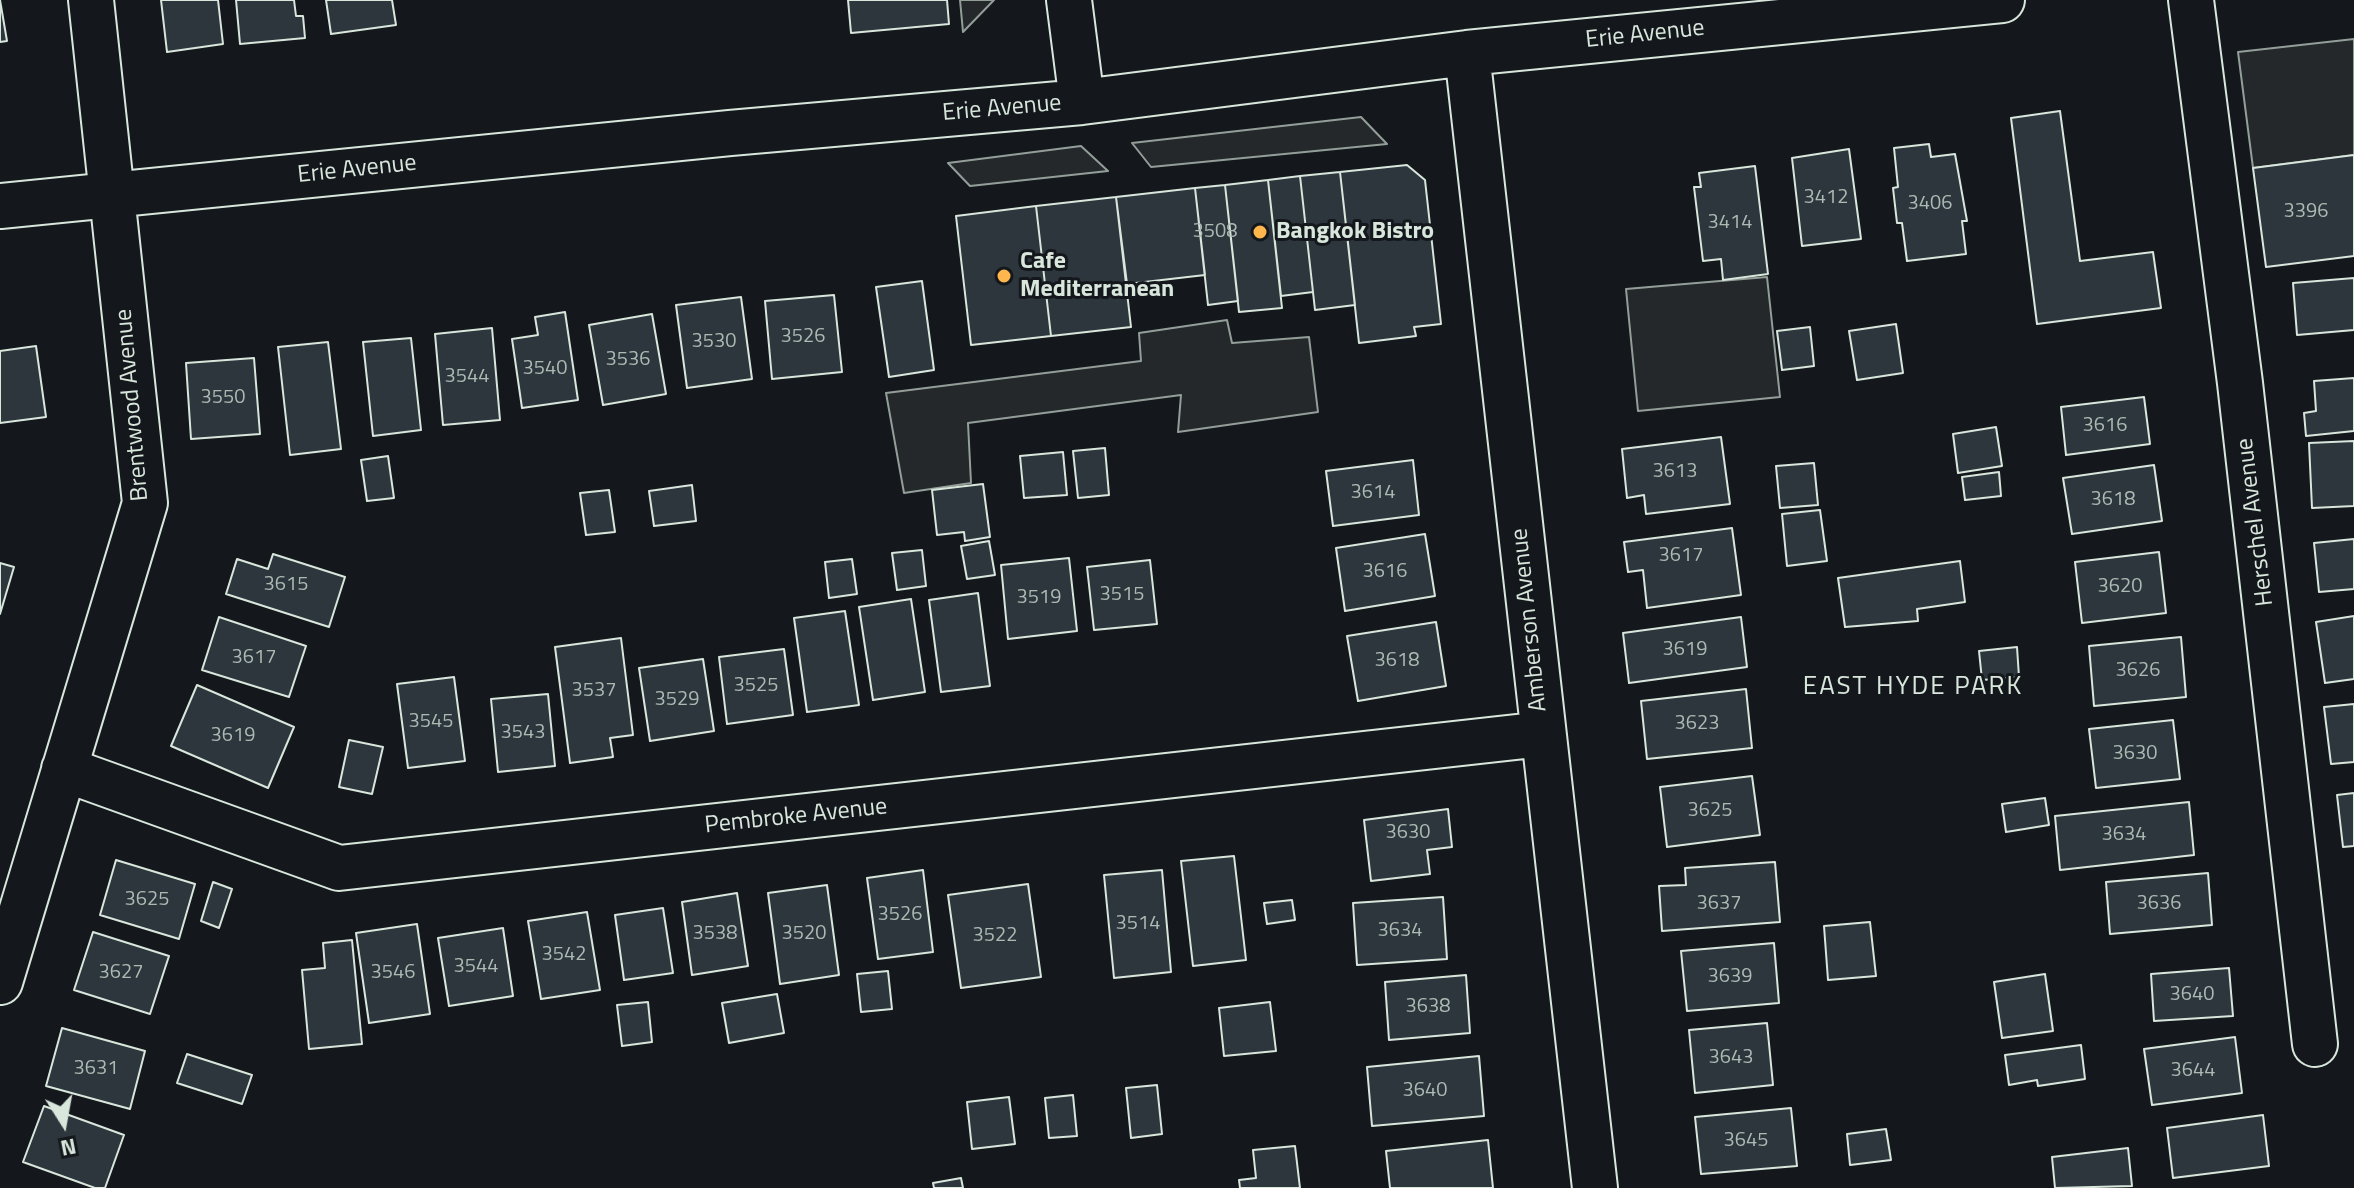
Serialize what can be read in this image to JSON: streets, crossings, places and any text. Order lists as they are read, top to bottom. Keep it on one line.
{"streets":{"street":["Erie Avenue","Brentwood Avenue","Herschel Avenue","Amberson Avenue","Pembroke Avenue"]},"crossings":[["Erie Avenue","Brentwood Avenue"],["Erie Avenue","Amberson Avenue"],["Brentwood Avenue","Pembroke Avenue"],["Amberson Avenue","Pembroke Avenue"]],"districts":["EAST HYDE PARK"],"places":["Bangkok Bistro","Cafe Mediterranean"],"house_numbers":["3412","3406","3396","3414","3508","3526","3530","3536","3540","3544","3550","3616","3613","3614","3618","3617","3616","3615","3620","3515","3519","3619","3617","3618","3626","3525","3537","3529","3545","3623","3543","3619","3630","3625","3630","3634","3625","3637","3636","3526","3514","3634","3538","3520","3522","3542","3544","3627","3546","3639","3640","3638","3643","3631","3644","3640","3645"],"north":"bottom"}
